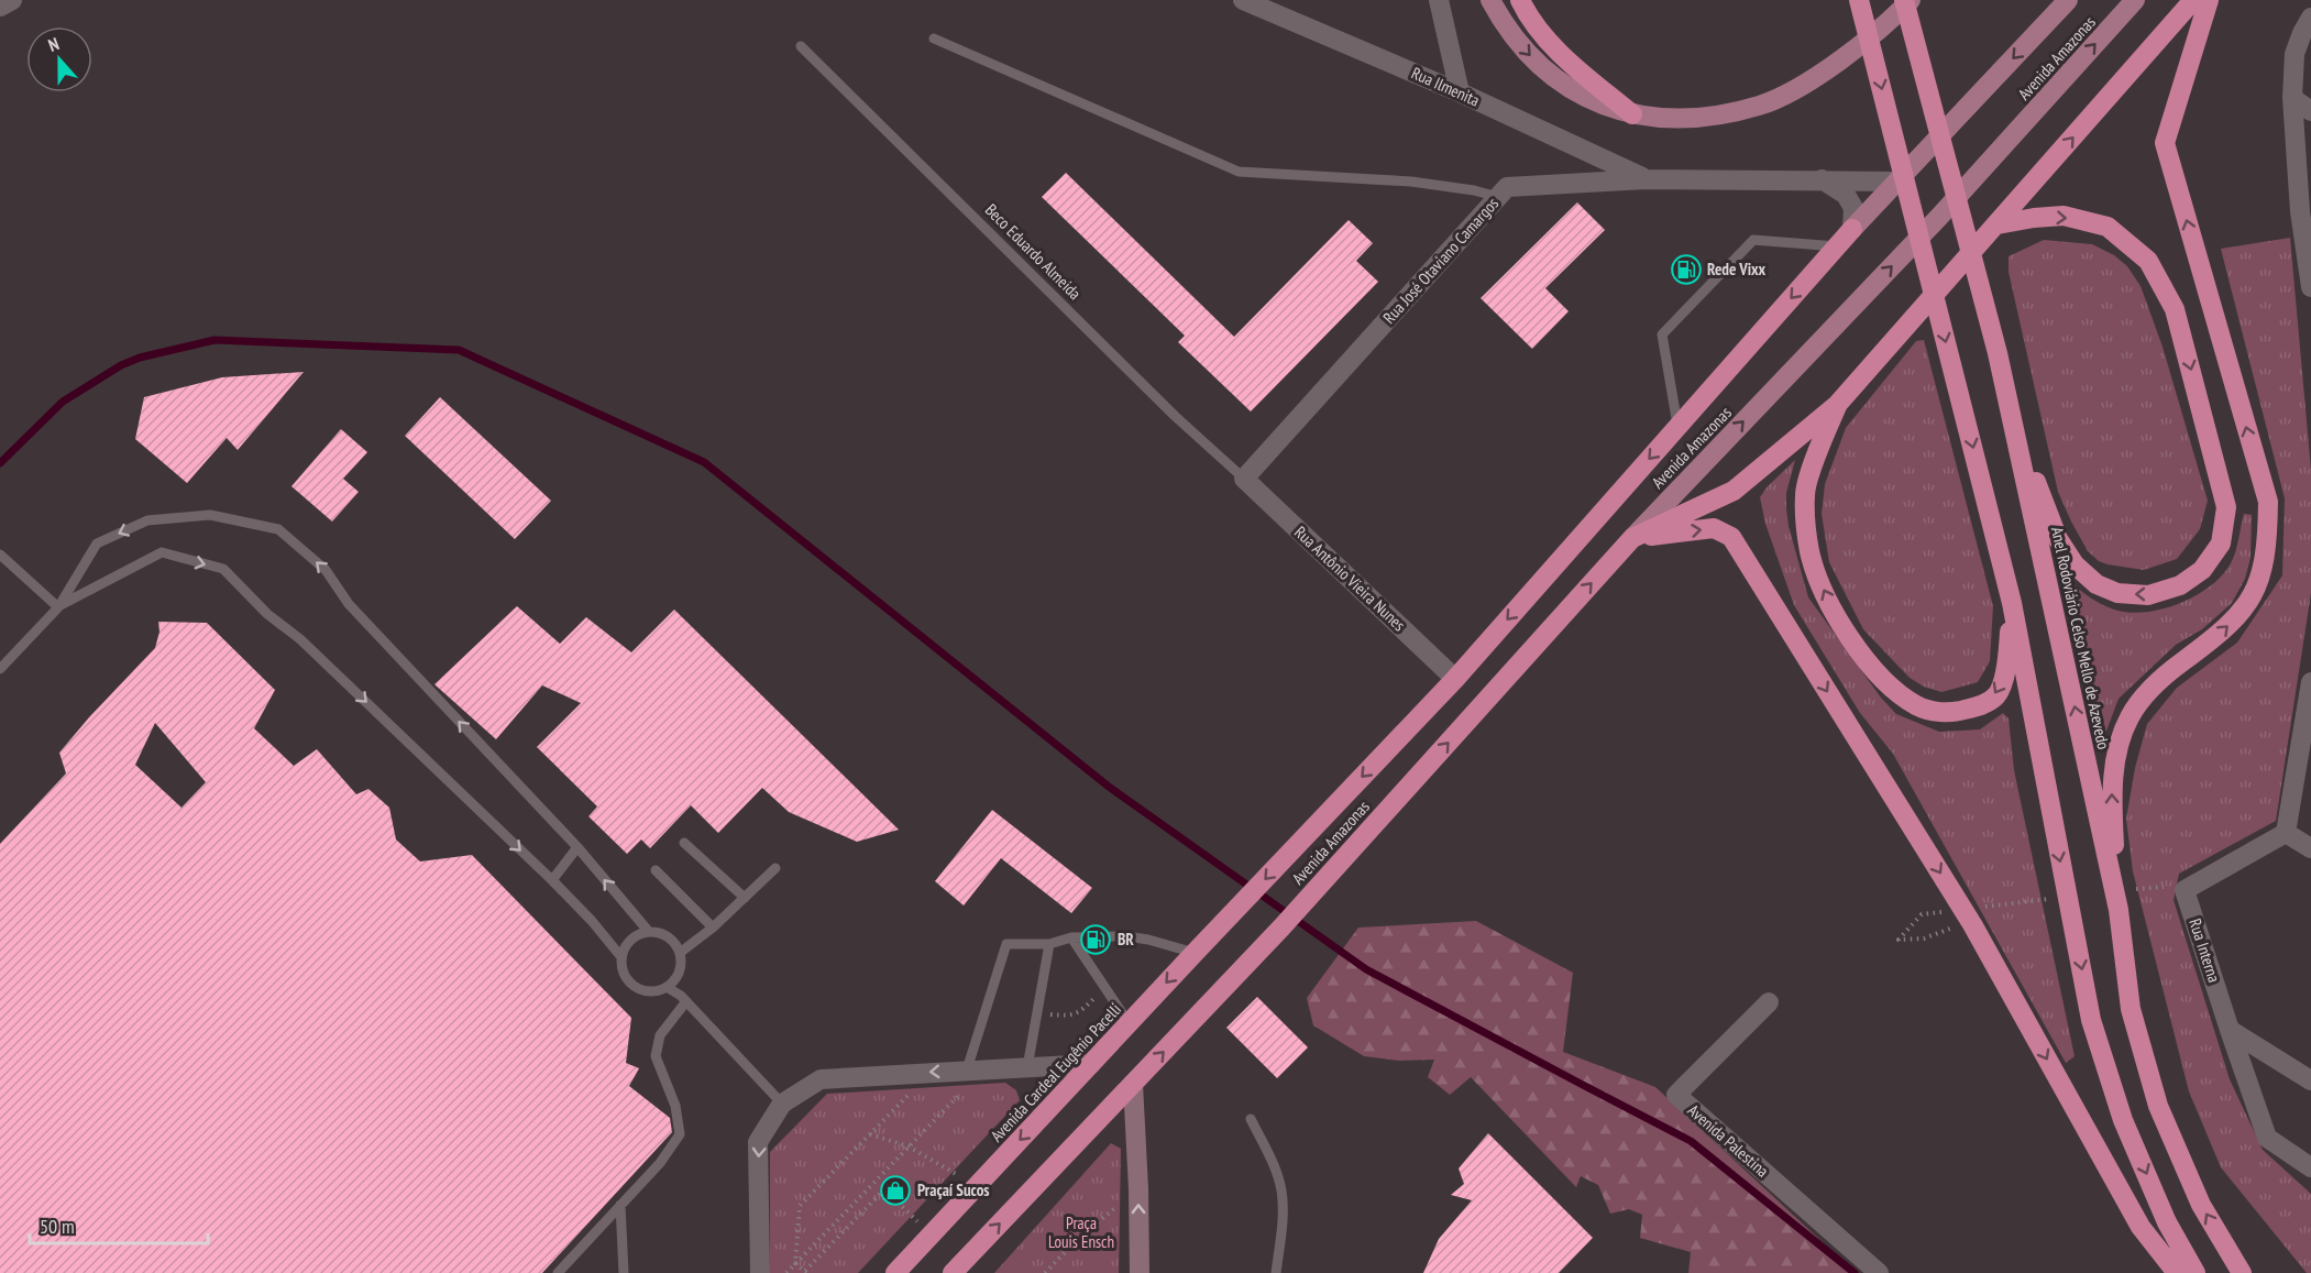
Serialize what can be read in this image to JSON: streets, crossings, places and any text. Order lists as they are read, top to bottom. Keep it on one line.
{"streets":{"highway":["Avenida Amazonas","Anel Rodoviário Celso Mello de Azevedo","Avenida Cardeal Eugênio Pacelli"],"street":["Rua Ilmenita","Rua José Otaviano Camargos","Rua Antônio Vieira Nunes","Rua Interna","Avenida Palestina"],"lane":["Beco Eduardo Almeida"]},"crossings":[["Avenida Amazonas","Rua José Otaviano Camargos"],["Avenida Amazonas","Rua Antônio Vieira Nunes"],["Avenida Amazonas","Avenida Cardeal Eugênio Pacelli"],["Rua Ilmenita","Rua José Otaviano Camargos"],["Beco Eduardo Almeida","Rua José Otaviano Camargos"],["Beco Eduardo Almeida","Rua Antônio Vieira Nunes"],["Rua José Otaviano Camargos","Rua Antônio Vieira Nunes"]],"parks":["Praça Louis Ensch"],"places":{"fuel station":["Rede Vixx","BR"],"shop":["Praçaí Sucos"]},"scale_bar":"50 m","north":"top"}
